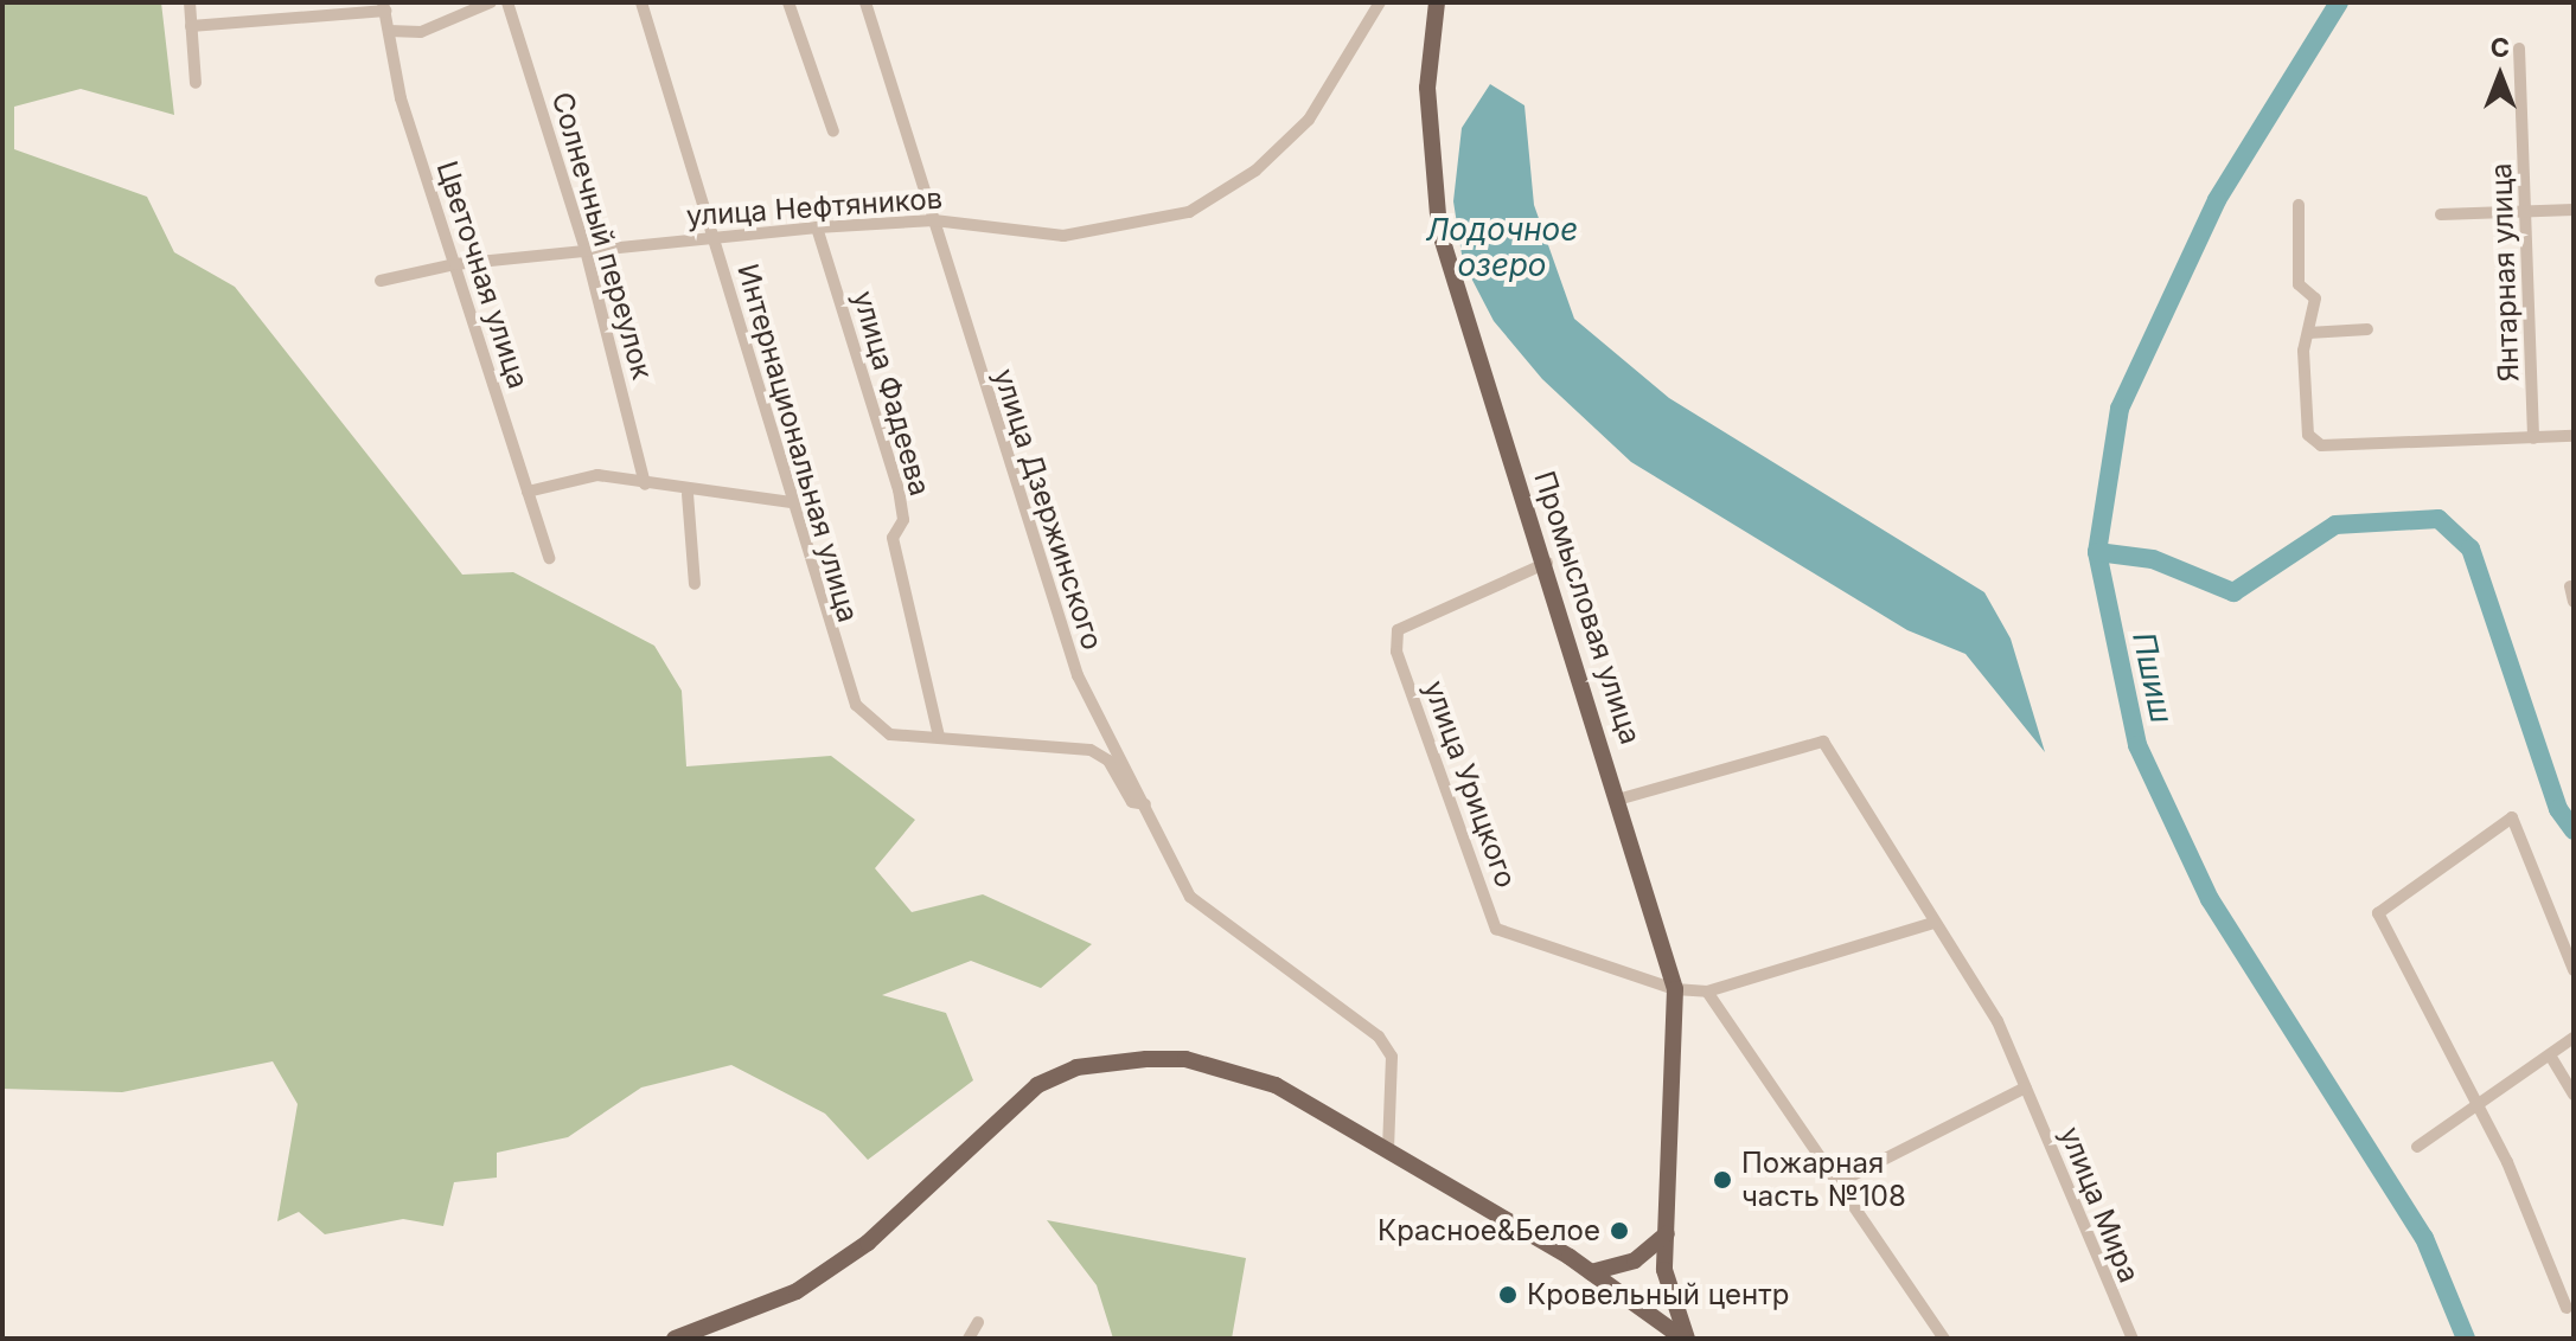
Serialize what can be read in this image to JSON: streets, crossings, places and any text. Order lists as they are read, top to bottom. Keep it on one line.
{"streets":{"main road":["Промысловая улица"],"street":["улица Нефтяников","Солнечный переулок","Янтарная улица","Цветочная улица","улица Фадеева","Интернациональная улица","улица Дзержинского","улица Урицкого","улица Мира"]},"crossings":[["улица Нефтяников","Солнечный переулок"],["улица Нефтяников","Цветочная улица"],["улица Нефтяников","улица Фадеева"],["улица Нефтяников","Интернациональная улица"],["улица Нефтяников","улица Дзержинского"],["улица Фадеева","Интернациональная улица"],["Промысловая улица","улица Урицкого"],["Промысловая улица","улица Мира"]],"water":["Лодочное озеро","Пшиш"],"places":["Пожарная часть №108","Красное&Белое","Кровельный центр"],"north":"top"}
